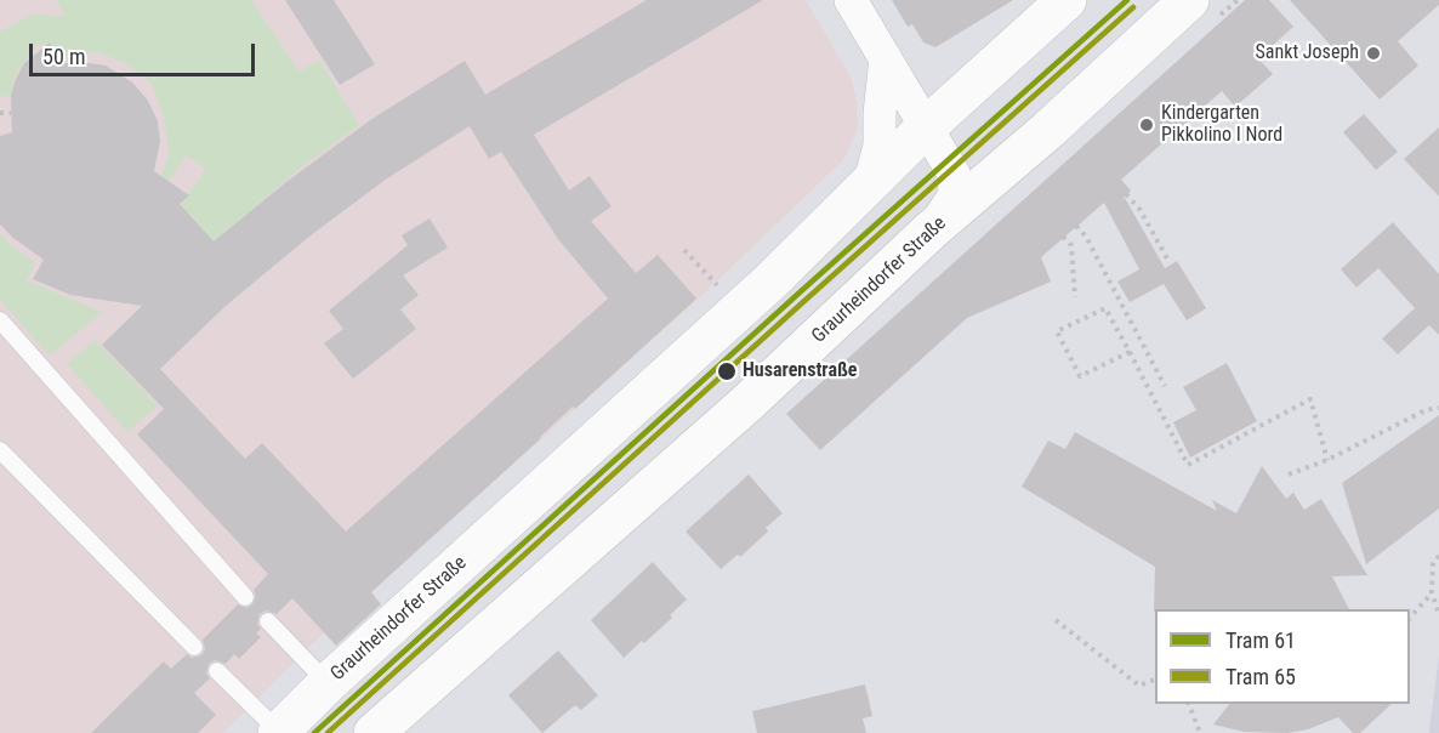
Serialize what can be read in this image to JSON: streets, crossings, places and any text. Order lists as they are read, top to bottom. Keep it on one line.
{"streets":{"main road":["Graurheindorfer Straße"]},"places":["Sankt Joseph","Kindergarten Pikkolino I Nord","Husarenstraße"],"lines":["tram line 61","tram line 65"],"legend":["Tram 61","Tram 65"],"scale_bar":"50 m"}
